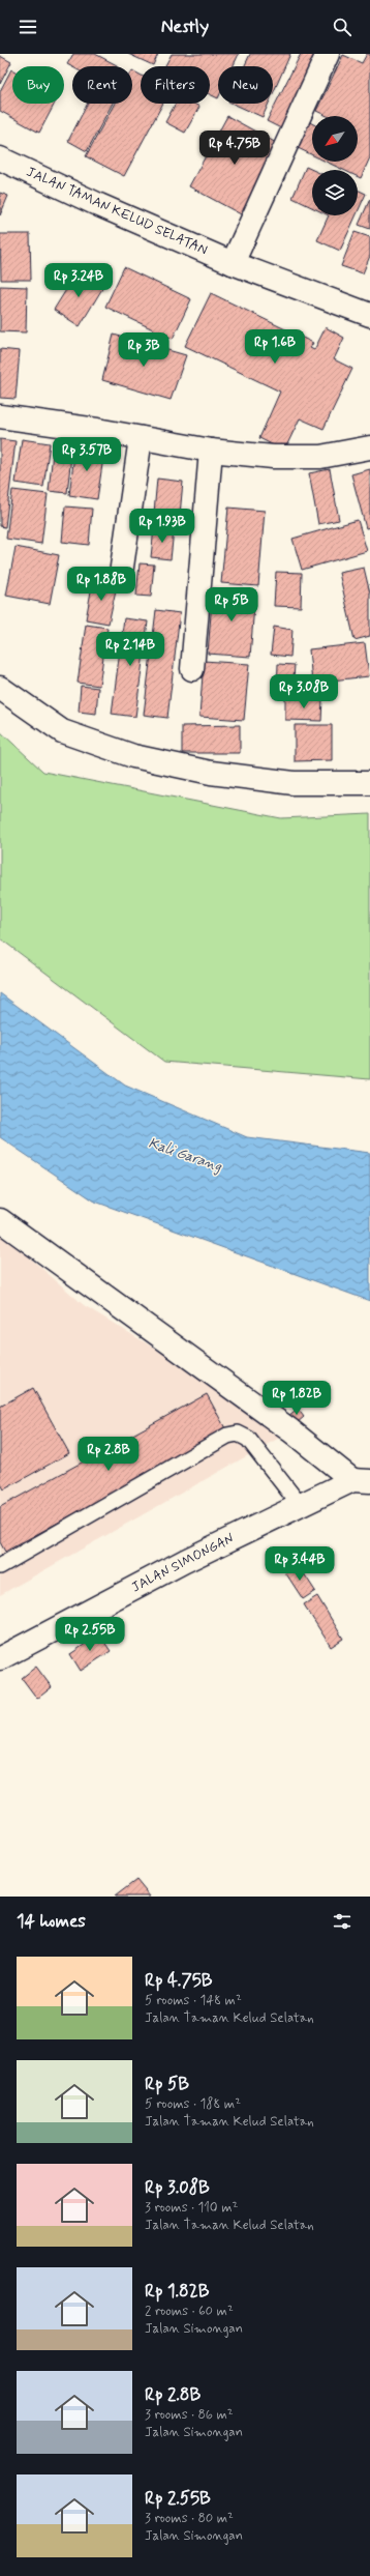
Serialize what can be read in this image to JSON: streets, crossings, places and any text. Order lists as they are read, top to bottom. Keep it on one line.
{"streets":{"street":["JALAN TAMAN KELUD SELATAN","JALAN SIMONGAN"]},"water":["Kali Garang"],"north":"bottom left","page":{"header":"Nestly","chip":["Buy","Rent","Filters","New"],"price":["Rp 4.75B","Rp 3.24B","Rp 1.6B","Rp 3B","Rp 3.57B","Rp 1.93B","Rp 1.88B","Rp 5B","Rp 2.14B","Rp 3.08B","Rp 1.82B","Rp 2.8B","Rp 3.44B","Rp 2.55B"],"heading":"14 homes","list":[{"name":"Rp 4.75B","note":"5 rooms · 148 m² · Jalan Taman Kelud Selatan"},{"name":"Rp 5B","note":"5 rooms · 188 m² · Jalan Taman Kelud Selatan"},{"name":"Rp 3.08B","note":"3 rooms · 110 m² · Jalan Taman Kelud Selatan"},{"name":"Rp 1.82B","note":"2 rooms · 60 m² · Jalan Simongan"},{"name":"Rp 2.8B","note":"3 rooms · 86 m² · Jalan Simongan"},{"name":"Rp 2.55B","note":"3 rooms · 80 m² · Jalan Simongan"}]}}
